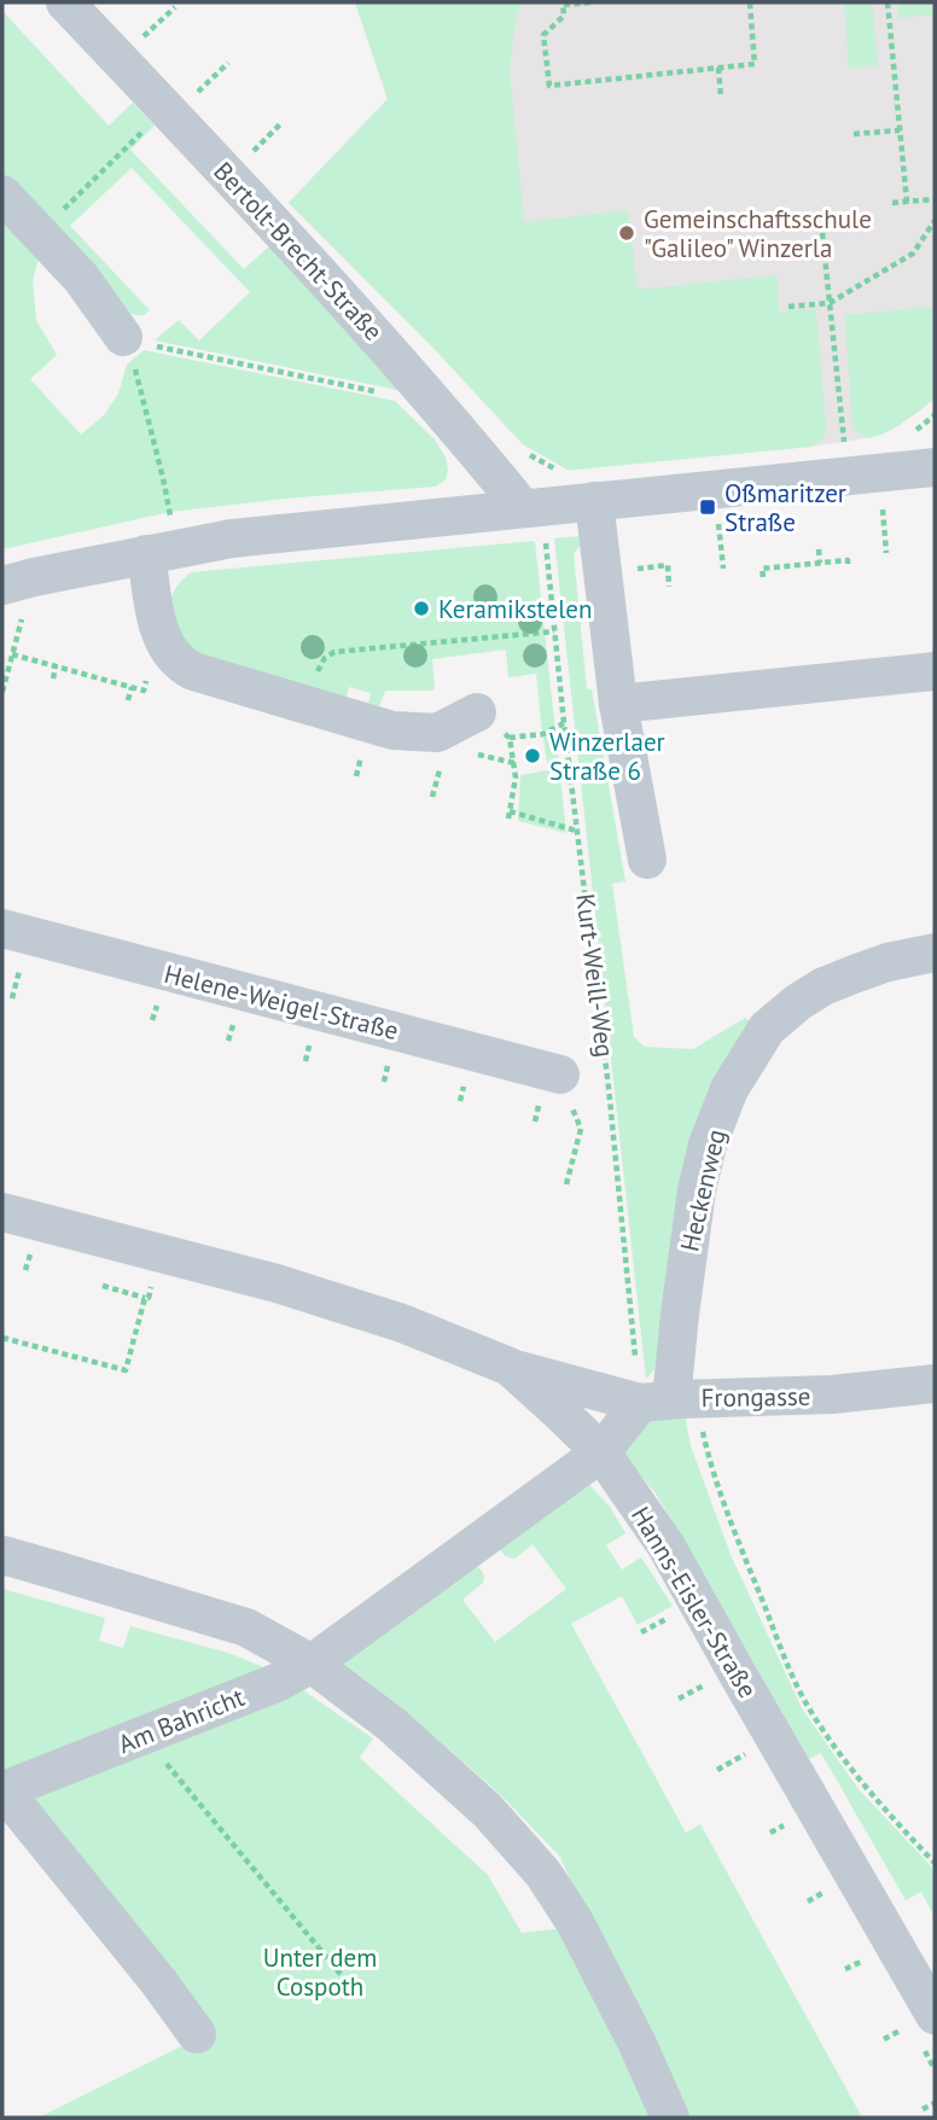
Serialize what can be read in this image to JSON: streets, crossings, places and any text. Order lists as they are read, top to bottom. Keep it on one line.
{"streets":{"street":["Bertolt-Brecht-Straße","Helene-Weigel-Straße","Heckenweg","Frongasse","Hanns-Eisler-Straße","Am Bahricht"],"path":["Kurt-Weill-Weg"]},"crossings":[["Kurt-Weill-Weg","Heckenweg"],["Kurt-Weill-Weg","Frongasse"],["Heckenweg","Frongasse"],["Frongasse","Hanns-Eisler-Straße"],["Hanns-Eisler-Straße","Am Bahricht"]],"parks":["Unter dem Cospoth"],"places":{"other":["Gemeinschaftsschule \"Galileo\" Winzerla","Keramikstelen","Winzerlaer Straße 6"],"transit":["Oßmaritzer Straße"]}}
